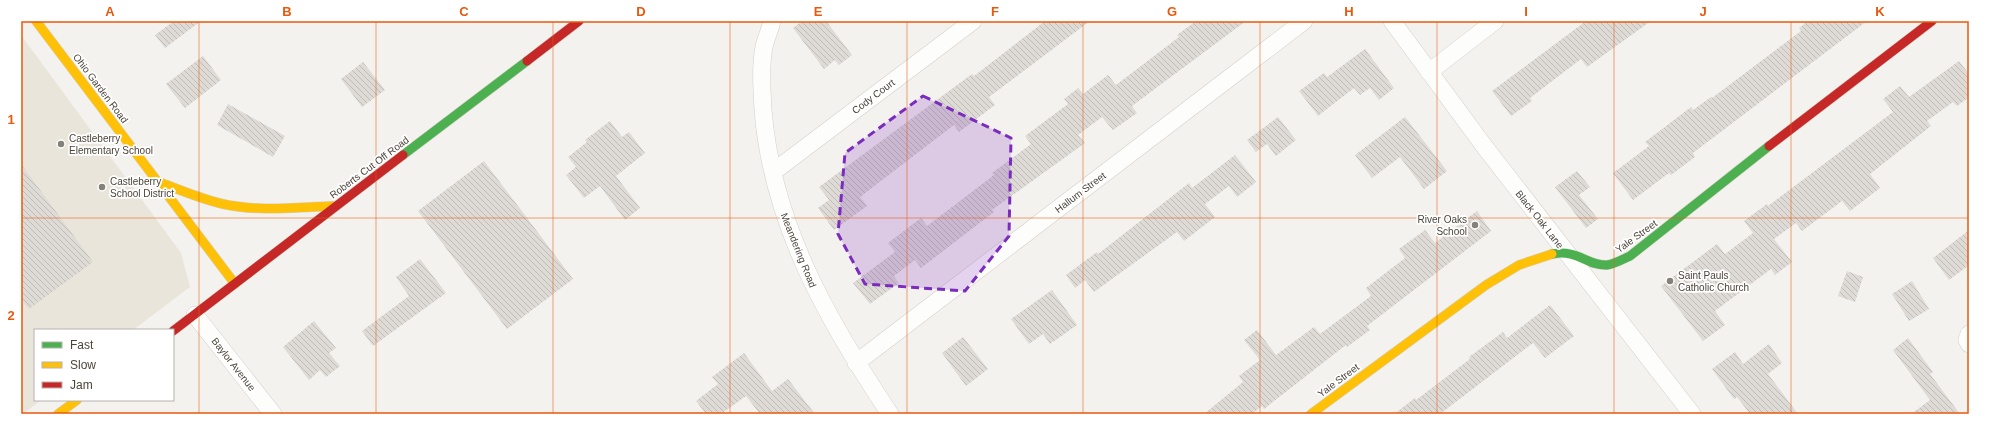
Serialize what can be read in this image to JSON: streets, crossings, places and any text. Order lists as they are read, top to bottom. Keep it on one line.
{"streets":{"street":["Ohio Garden Road","Cody Court","Roberts Cut Off Road","Hallum Street","Black Oak Lane","Yale Street","Meandering Road","Baylor Avenue"]},"crossings":[["Ohio Garden Road","Roberts Cut Off Road"],["Cody Court","Meandering Road"],["Roberts Cut Off Road","Baylor Avenue"],["Hallum Street","Meandering Road"],["Black Oak Lane","Yale Street"]],"places":["Castleberry Elementary School","Castleberry School District","River Oaks School","Saint Pauls Catholic Church"],"legend":["Fast","Slow","Jam"],"grid":{"columns":["A","B","C","D","E","F","G","H","I","J","K"],"rows":["1","2"]}}
